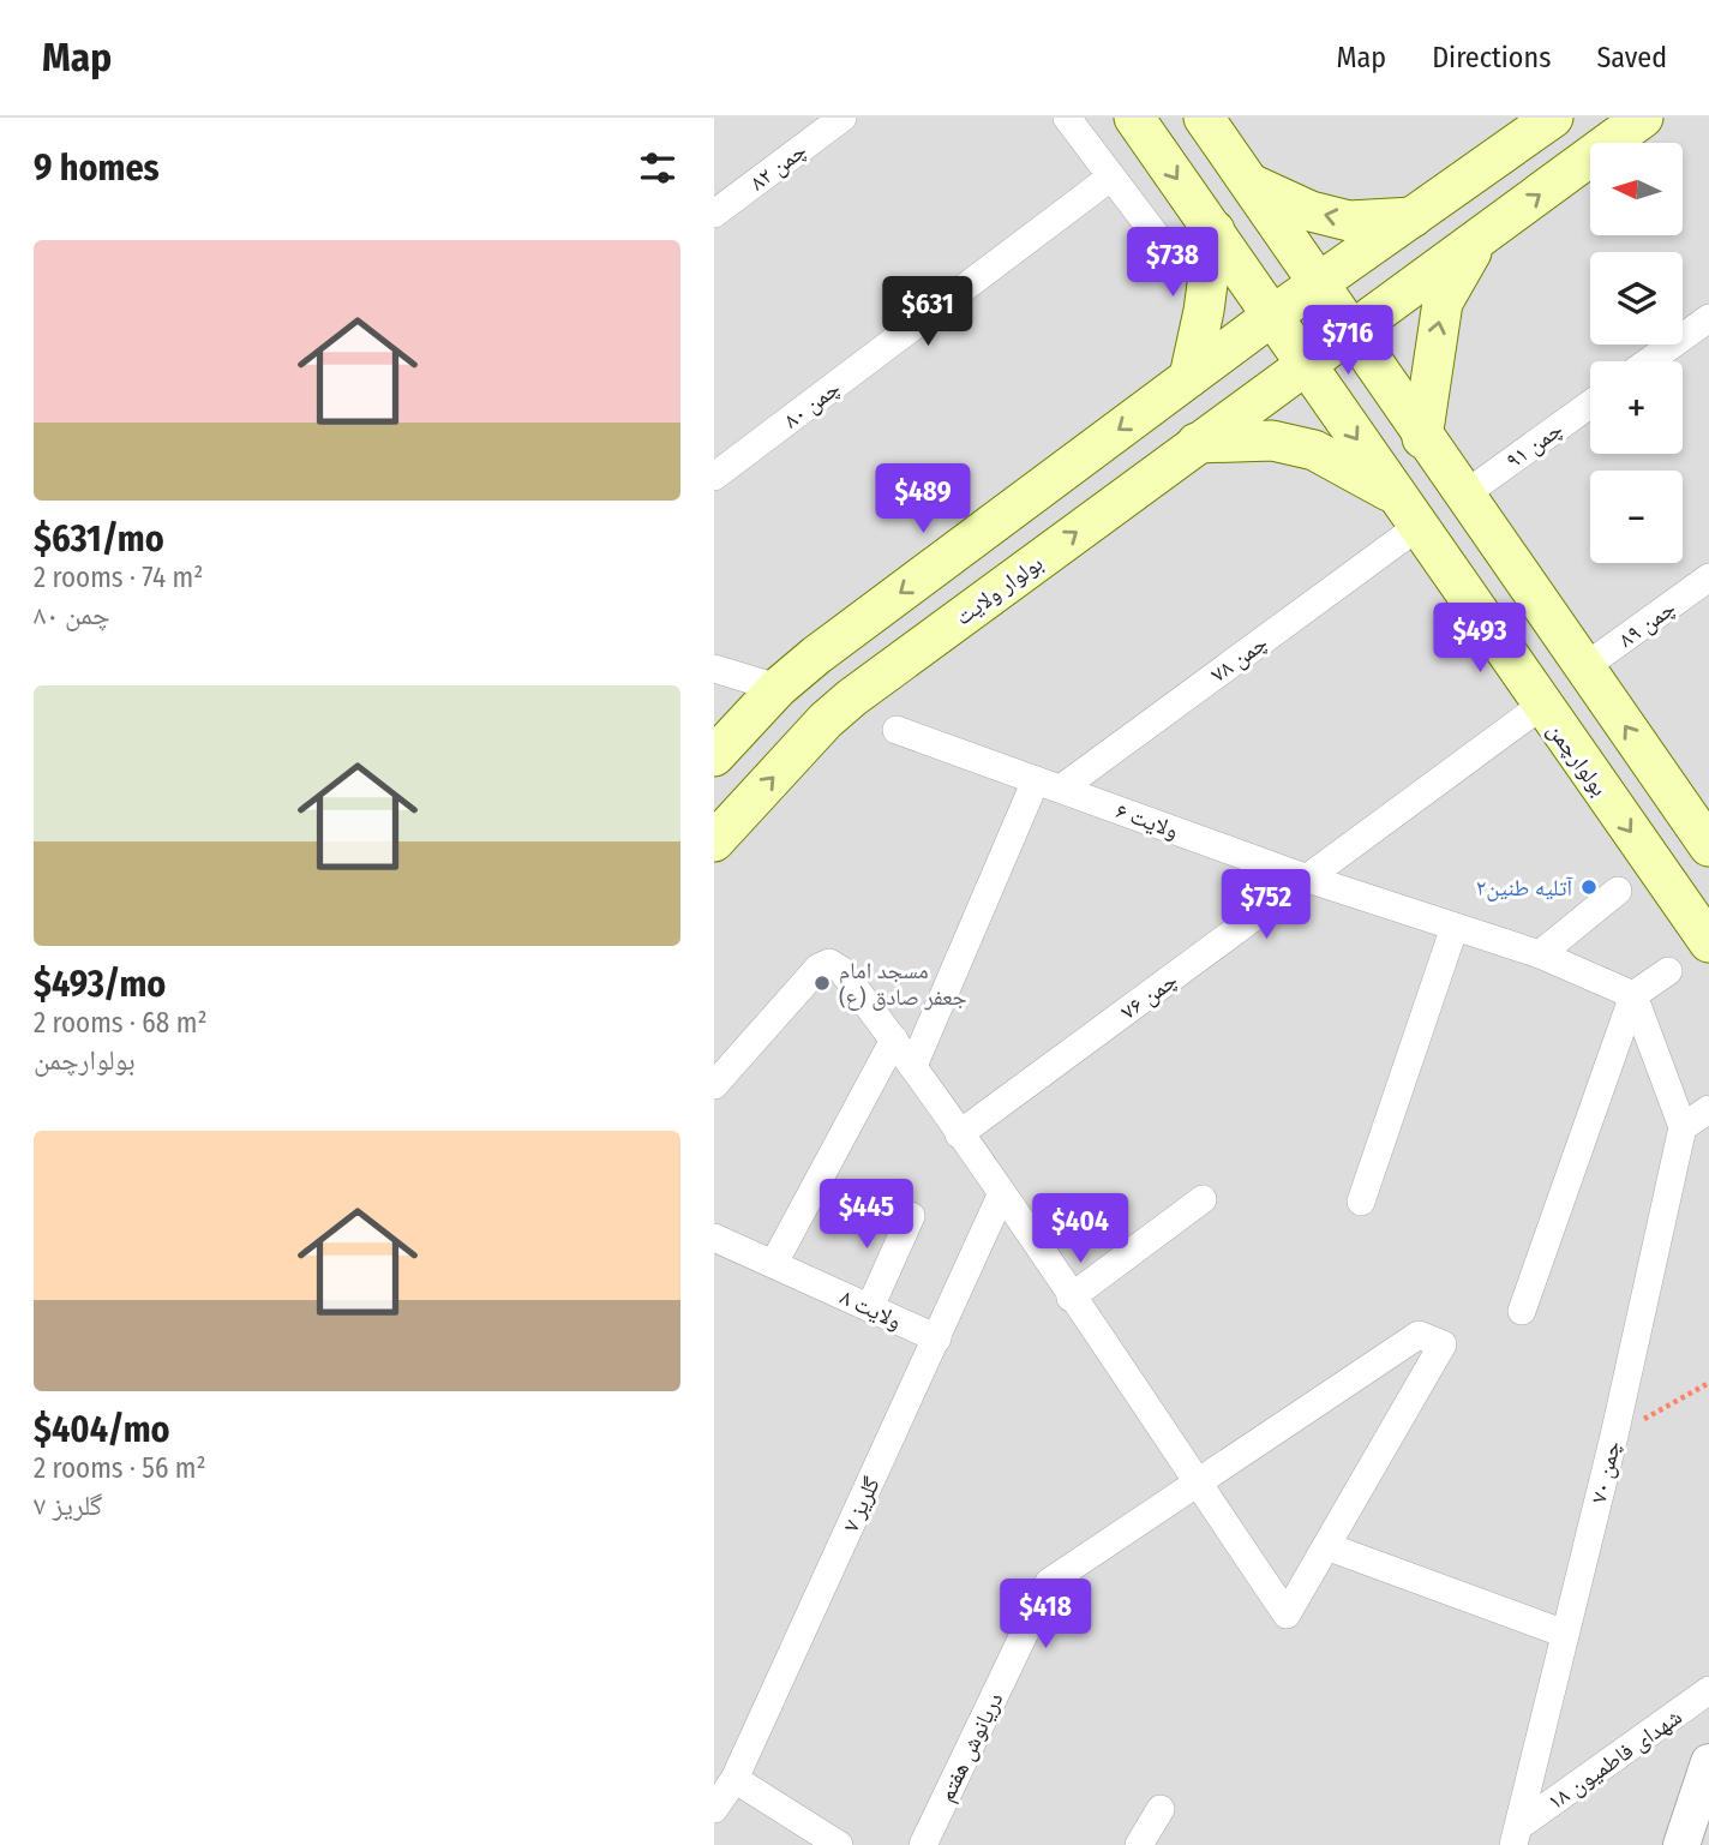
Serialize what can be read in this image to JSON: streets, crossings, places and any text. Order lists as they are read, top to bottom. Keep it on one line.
{"streets":{"main road":["بولوار ولایت","بولوارچمن"],"street":["چمن ۸۲","چمن ۸۰","چمن ۹۱","چمن ۸۹","چمن ۷۸","ولایت ۶","چمن ۷۶","ولایت ۸","چمن ۷۰","گلریز ۷","دریانوش هفتم","شهدای فاطمیون ۱۸"]},"crossings":[["بولوار ولایت","بولوارچمن"],["چمن ۷۸","بولوارچمن"],["چمن ۷۸","ولایت ۶"],["بولوارچمن","چمن ۷۶"],["ولایت ۶","چمن ۷۶"],["ولایت ۸","گلریز ۷"],["چمن ۷۰","شهدای فاطمیون ۱۸"]],"places":["آتلیه طنین۲","مسجد امام جعفر صادق (ع)"],"north":"left","page":{"header":"Map","nav":["Map","Directions","Saved"],"heading":"9 homes","map_buttons":["+","−"],"list":[{"name":"$631/mo","note":"2 rooms · 74 m² · چمن ۸۰"},{"name":"$493/mo","note":"2 rooms · 68 m² · بولوارچمن"},{"name":"$404/mo","note":"2 rooms · 56 m² · گلریز ۷"}],"price":["$738","$631","$716","$489","$493","$752","$445","$404","$418"]}}
